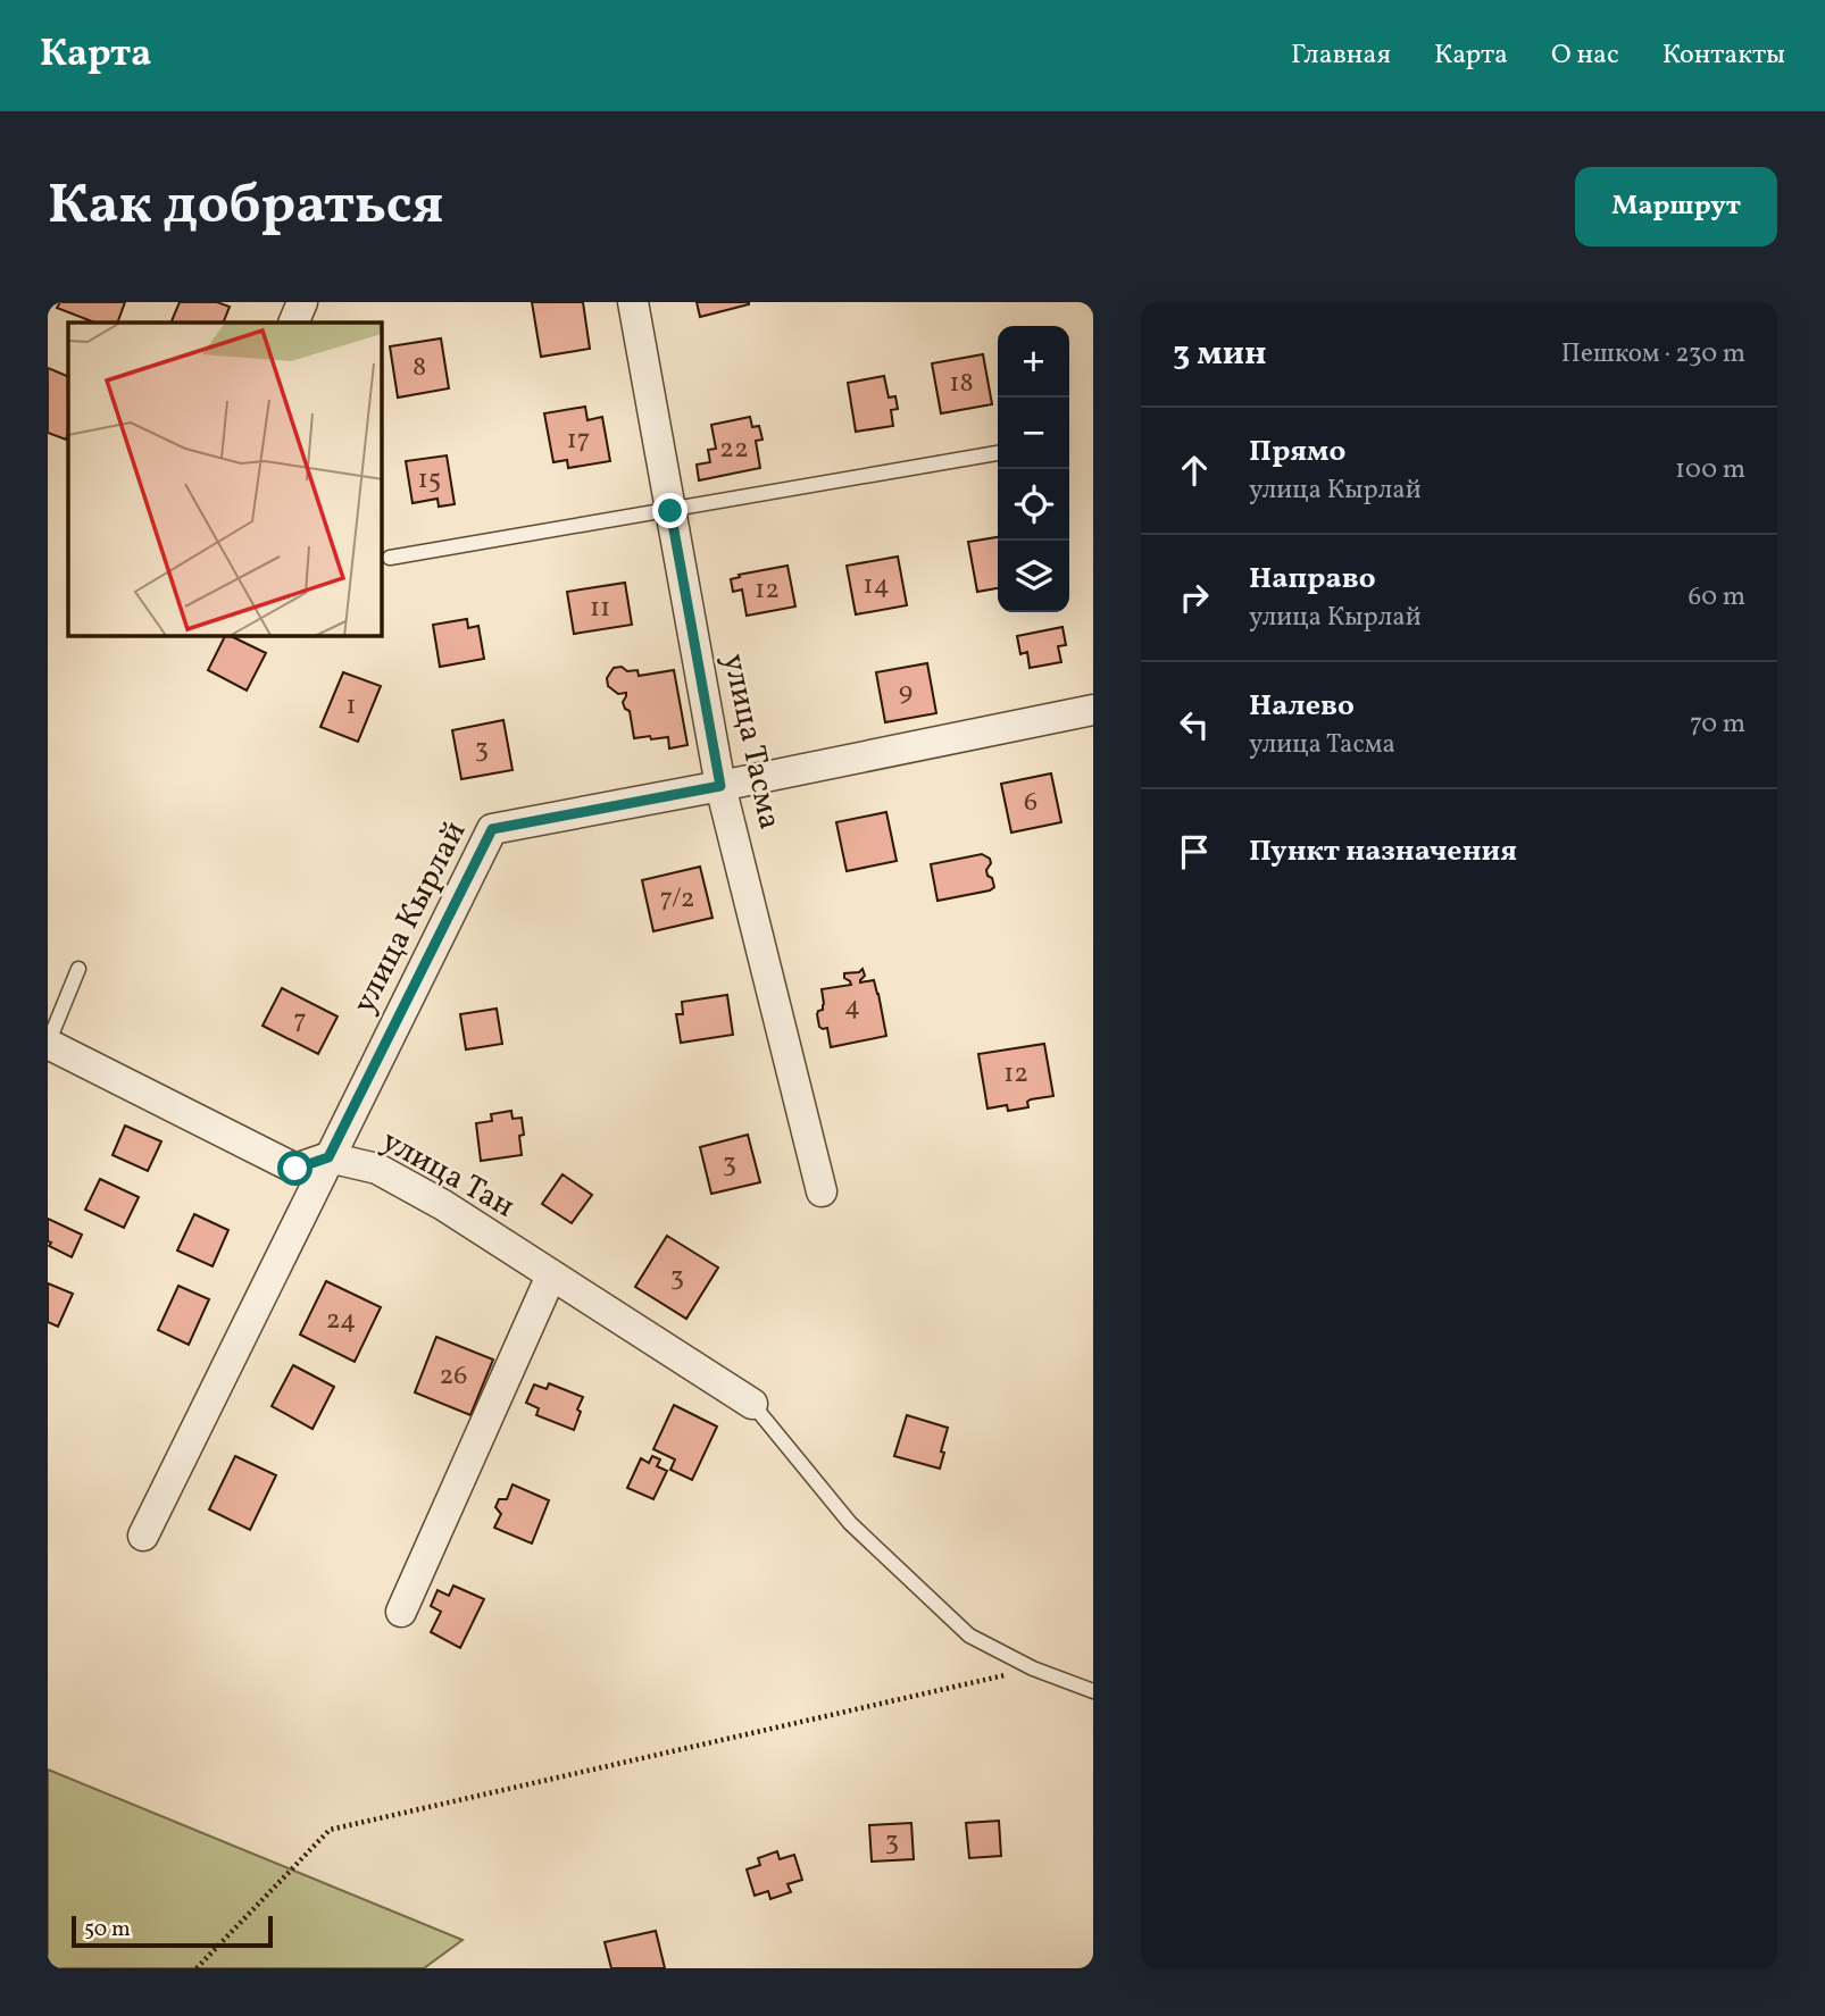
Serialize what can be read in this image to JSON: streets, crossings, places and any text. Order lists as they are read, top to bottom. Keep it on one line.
{"streets":{"street":["улица Тасма","улица Кырлай","улица Тан"]},"crossings":[["улица Тасма","улица Кырлай"],["улица Кырлай","улица Тан"]],"house_numbers":["8","18","17","22","15","14","12","11","9","1","3","6","7/2","4","7","12","3","3","24","26","3"],"scale_bar":"50 m","page":{"header":"Карта","nav":["Главная","Карта","О нас","Контакты"],"buttons":"Маршрут","title":"Как добраться","heading":["3 мин","Пешком · 230 m"],"map_buttons":["+","−"],"list":[["Прямо","улица Кырлай","100 m"],["Направо","улица Кырлай","60 m"],["Налево","улица Тасма","70 m"],"Пункт назначения"],"scale":"50 m"}}
